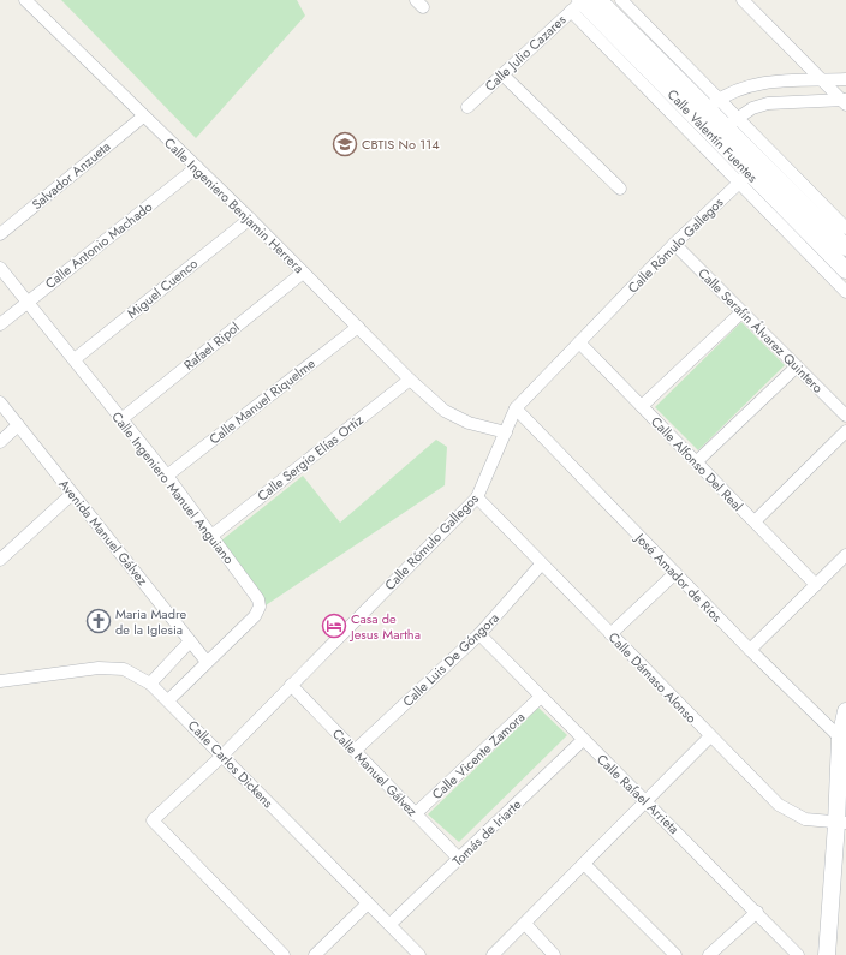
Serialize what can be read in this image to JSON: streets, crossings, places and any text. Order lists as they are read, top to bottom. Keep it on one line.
{"streets":{"main road":["Calle Valentín Fuentes"],"street":["Calle Julio Cazares","Salvador Anzueta","Calle Ingeniero Benjamin Herrera","Calle Antonio Machado","Calle Rómulo Gallegos","Miguel Cuenco","Calle Serafín Álvarez Quintero","Rafael Ripol","Calle Manuel Riquelme","Calle Sergio Elías Ortíz","Calle Alfonso Del Real","Calle Ingeniero Manuel Anguiano","Avenida Manuel Gálvez","José Amador de Rios","Calle Luis De Góngora","Calle Dámaso Alonso","Calle Vicente Zamora","Calle Carlos Dickens","Calle Manuel Gálvez","Calle Rafael Arrieta","Tomás de Iriarte"]},"crossings":[["Calle Julio Cazares","Calle Valentín Fuentes"],["Calle Valentín Fuentes","Calle Rómulo Gallegos"],["Salvador Anzueta","Calle Ingeniero Benjamin Herrera"],["Calle Ingeniero Benjamin Herrera","Calle Antonio Machado"],["Calle Ingeniero Benjamin Herrera","Calle Rómulo Gallegos"],["Calle Ingeniero Benjamin Herrera","Miguel Cuenco"],["Calle Ingeniero Benjamin Herrera","Rafael Ripol"],["Calle Ingeniero Benjamin Herrera","Calle Manuel Riquelme"],["Calle Ingeniero Benjamin Herrera","Calle Sergio Elías Ortíz"],["Calle Antonio Machado","Calle Ingeniero Manuel Anguiano"],["Calle Rómulo Gallegos","Calle Serafín Álvarez Quintero"],["Calle Rómulo Gallegos","Calle Alfonso Del Real"],["Calle Rómulo Gallegos","José Amador de Rios"],["Calle Rómulo Gallegos","Calle Dámaso Alonso"],["Calle Rómulo Gallegos","Calle Carlos Dickens"],["Calle Rómulo Gallegos","Calle Manuel Gálvez"],["Miguel Cuenco","Calle Ingeniero Manuel Anguiano"],["Rafael Ripol","Calle Ingeniero Manuel Anguiano"],["Calle Manuel Riquelme","Calle Ingeniero Manuel Anguiano"],["Calle Sergio Elías Ortíz","Calle Ingeniero Manuel Anguiano"],["Calle Ingeniero Manuel Anguiano","Avenida Manuel Gálvez"],["Calle Ingeniero Manuel Anguiano","Calle Carlos Dickens"],["Calle Luis De Góngora","Calle Dámaso Alonso"],["Calle Luis De Góngora","Calle Manuel Gálvez"],["Calle Luis De Góngora","Calle Rafael Arrieta"],["Calle Vicente Zamora","Calle Manuel Gálvez"],["Calle Vicente Zamora","Calle Rafael Arrieta"],["Calle Carlos Dickens","Tomás de Iriarte"],["Calle Manuel Gálvez","Tomás de Iriarte"],["Calle Rafael Arrieta","Tomás de Iriarte"]],"places":{"school or university":["CBTIS No 114"],"church":["Maria Madre de la Iglesia"],"hotel":["Casa de Jesus Martha"]}}
